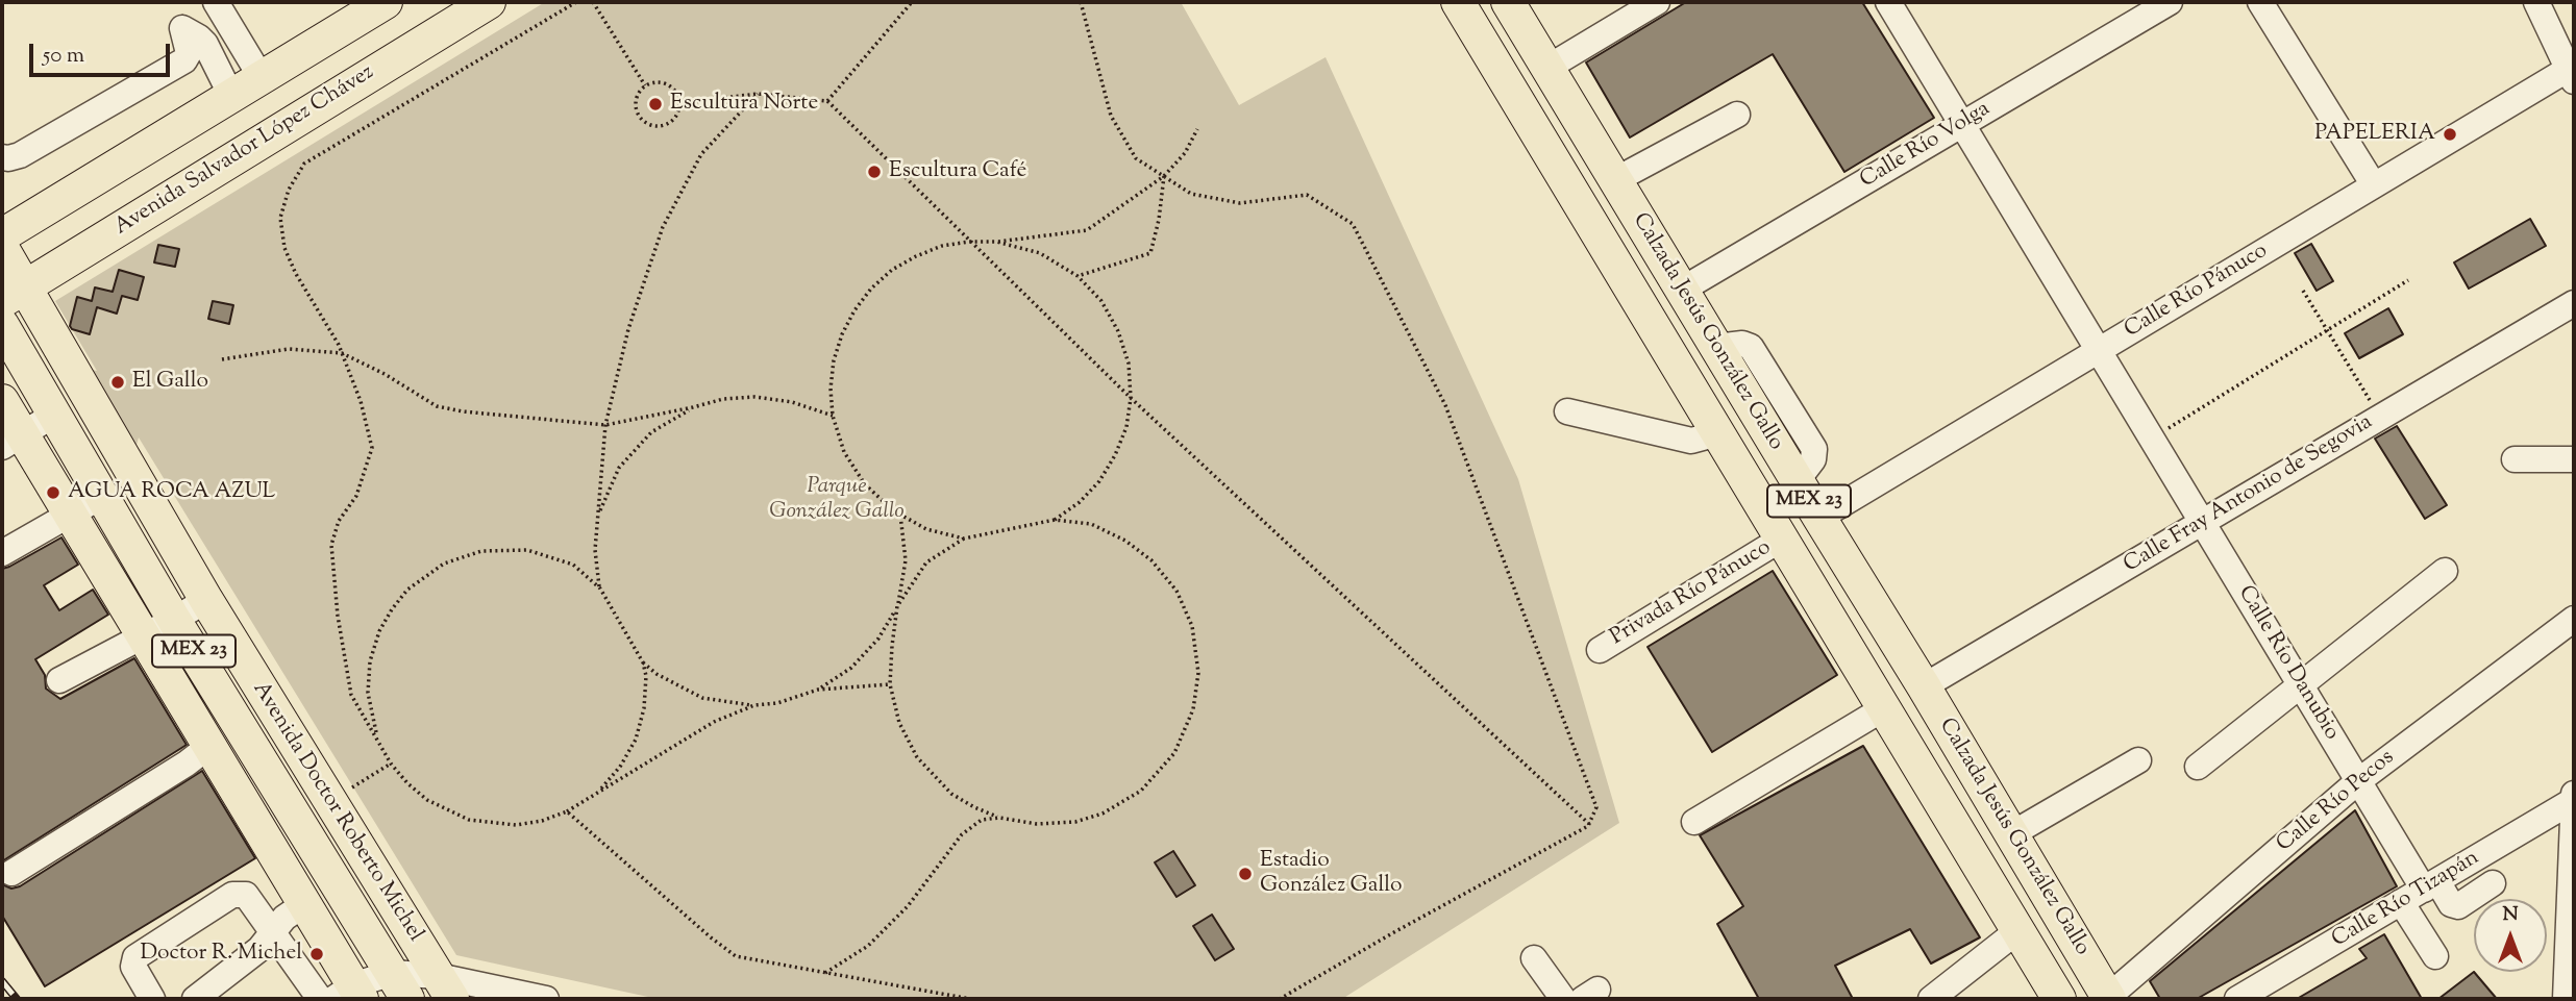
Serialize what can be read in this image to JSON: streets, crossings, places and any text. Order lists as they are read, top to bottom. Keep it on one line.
{"streets":{"main road":["Avenida Salvador López Chávez","Calzada Jesús González Gallo","MEX 23","Avenida Doctor Roberto Michel"],"street":["Calle Río Volga","Calle Río Pánuco","Calle Fray Antonio de Segovia","Privada Río Pánuco","Calle Río Danubio","Calle Río Pecos","Calle Río Tizapán"]},"crossings":[["Calle Río Volga","Calzada Jesús González Gallo"],["Calle Río Volga","Calle Río Danubio"],["Avenida Salvador López Chávez","Avenida Doctor Roberto Michel"],["Calle Río Pánuco","Calzada Jesús González Gallo"],["Calle Río Pánuco","Calle Río Danubio"],["Calzada Jesús González Gallo","Calle Fray Antonio de Segovia"],["Calzada Jesús González Gallo","Privada Río Pánuco"],["Calzada Jesús González Gallo","Calle Río Pecos"],["Calle Fray Antonio de Segovia","Calle Río Danubio"],["Calle Río Danubio","Calle Río Pecos"],["Calle Río Danubio","Calle Río Tizapán"]],"parks":["Parque González Gallo"],"places":["Escultura Norte","PAPELERIA","Escultura Café","El Gallo","AGUA ROCA AZUL","Estadio González Gallo","Doctor R. Michel"],"scale_bar":"50 m","north":"top"}
